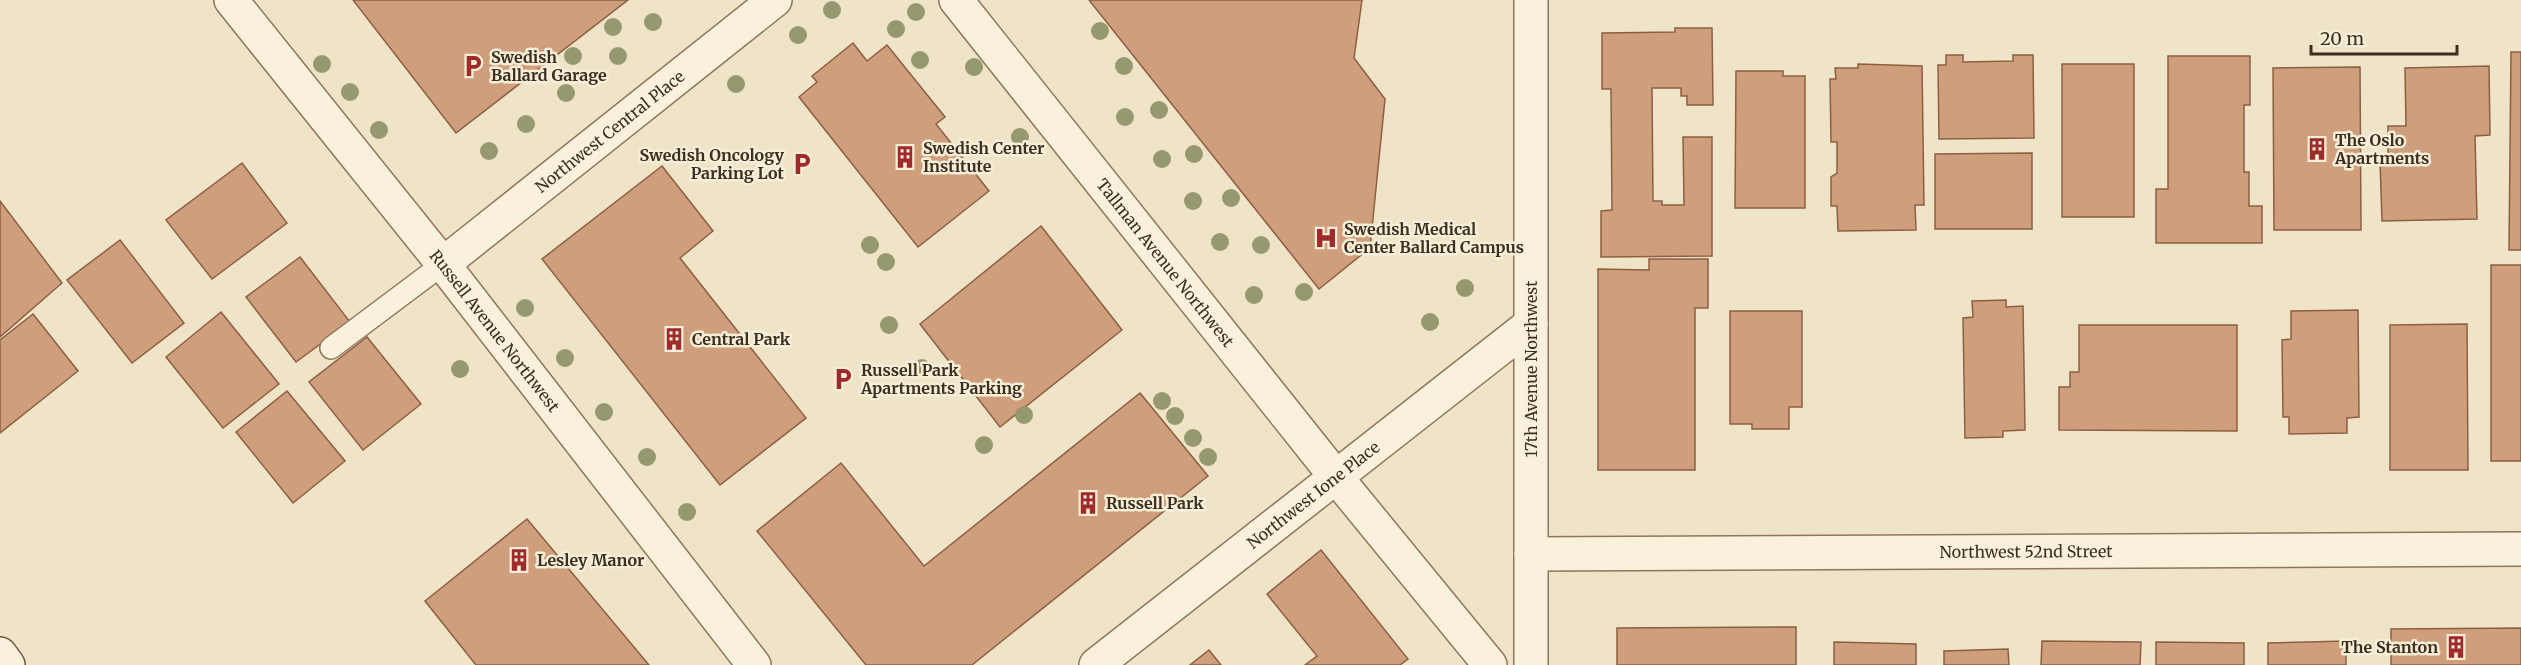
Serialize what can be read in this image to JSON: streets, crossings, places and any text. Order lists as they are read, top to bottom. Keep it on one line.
{"streets":{"street":["Northwest Central Place","Tallman Avenue Northwest","Russell Avenue Northwest","17th Avenue Northwest","Northwest Ione Place","Northwest 52nd Street"]},"crossings":[["Northwest Central Place","Russell Avenue Northwest"],["Tallman Avenue Northwest","Northwest Ione Place"],["17th Avenue Northwest","Northwest Ione Place"],["17th Avenue Northwest","Northwest 52nd Street"]],"places":{"parking":["Swedish Ballard Garage","Swedish Oncology Parking Lot","Russell Park Apartments Parking"],"building":["The Oslo Apartments","Swedish Center Institute","Central Park","Russell Park","Lesley Manor","The Stanton"],"hospital":["Swedish Medical Center Ballard Campus"]},"scale_bar":"20 m"}
